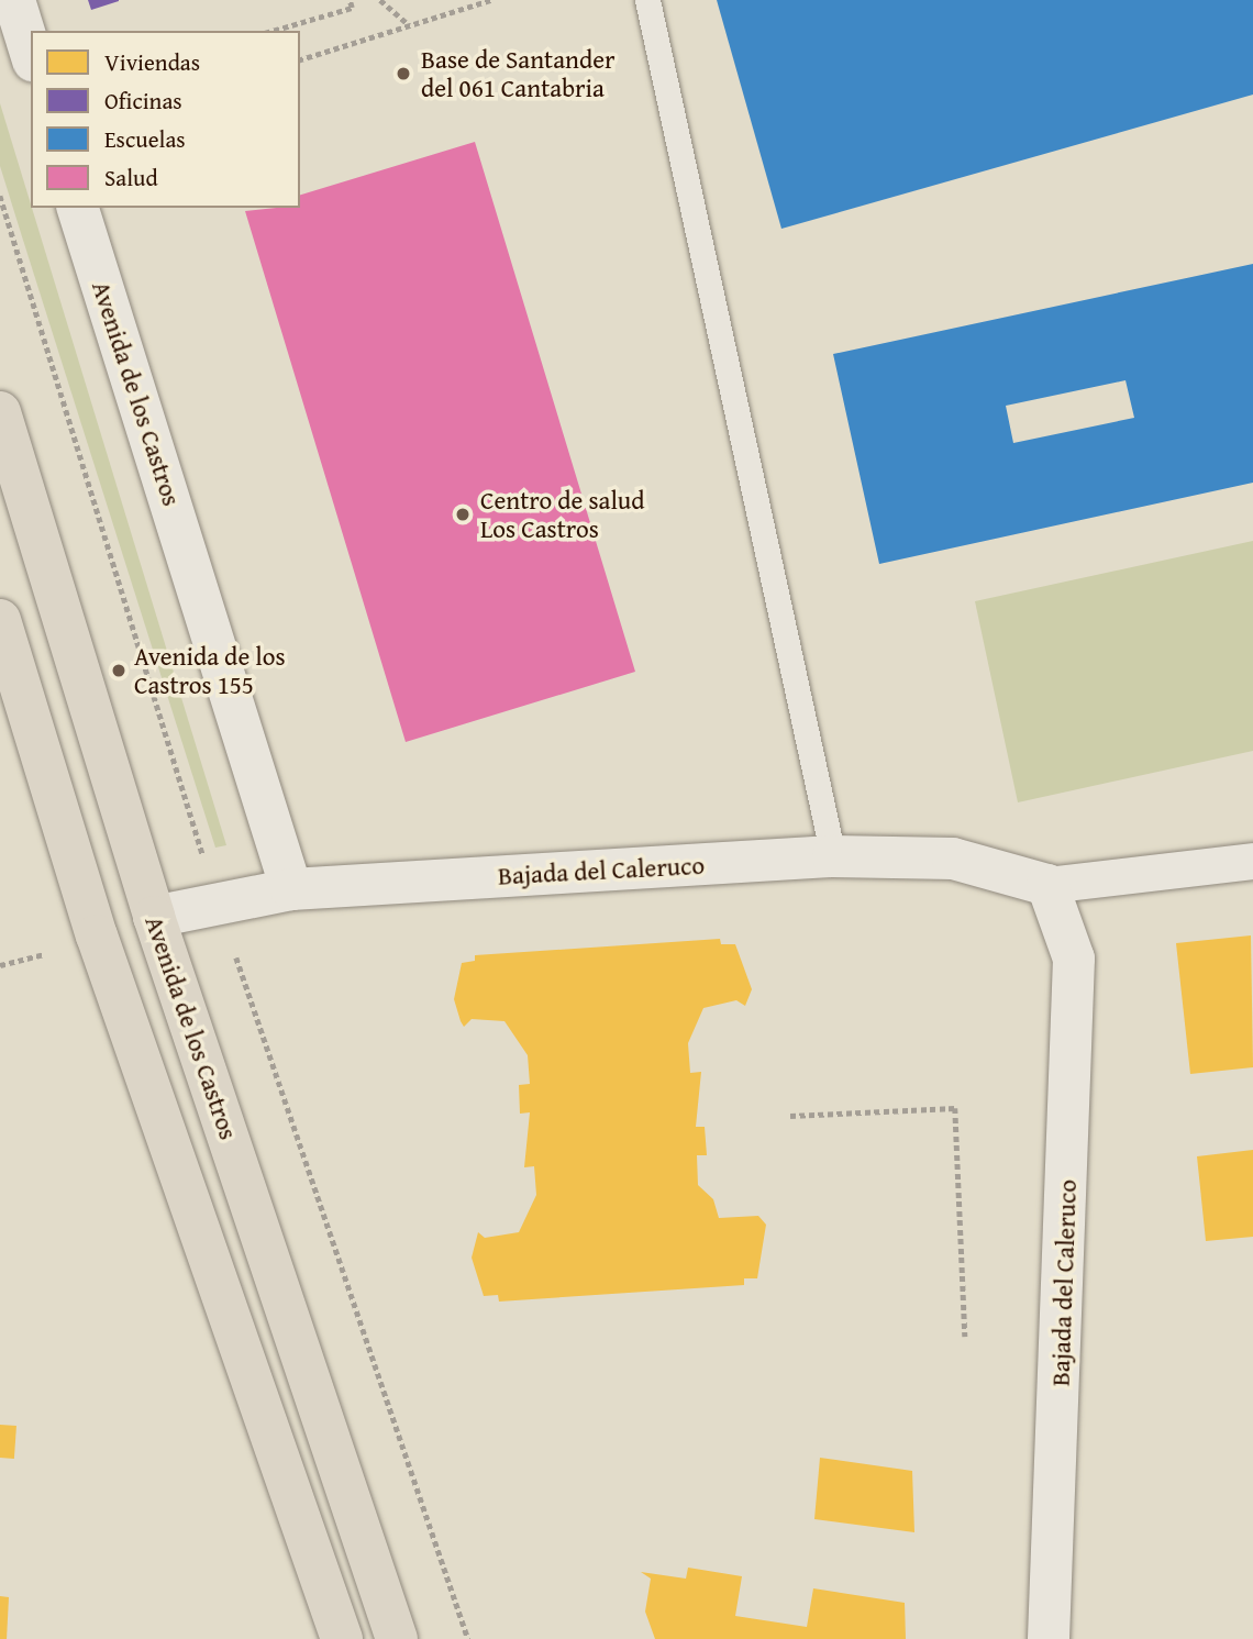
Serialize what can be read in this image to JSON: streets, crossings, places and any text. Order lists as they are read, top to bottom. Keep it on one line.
{"streets":{"main road":["Avenida de los Castros"],"street":["Bajada del Caleruco"]},"crossings":[["Avenida de los Castros","Bajada del Caleruco"]],"places":["Base de Santander del 061 Cantabria","Centro de salud Los Castros","Avenida de los Castros 155"],"legend":["Viviendas","Oficinas","Escuelas","Salud"]}
